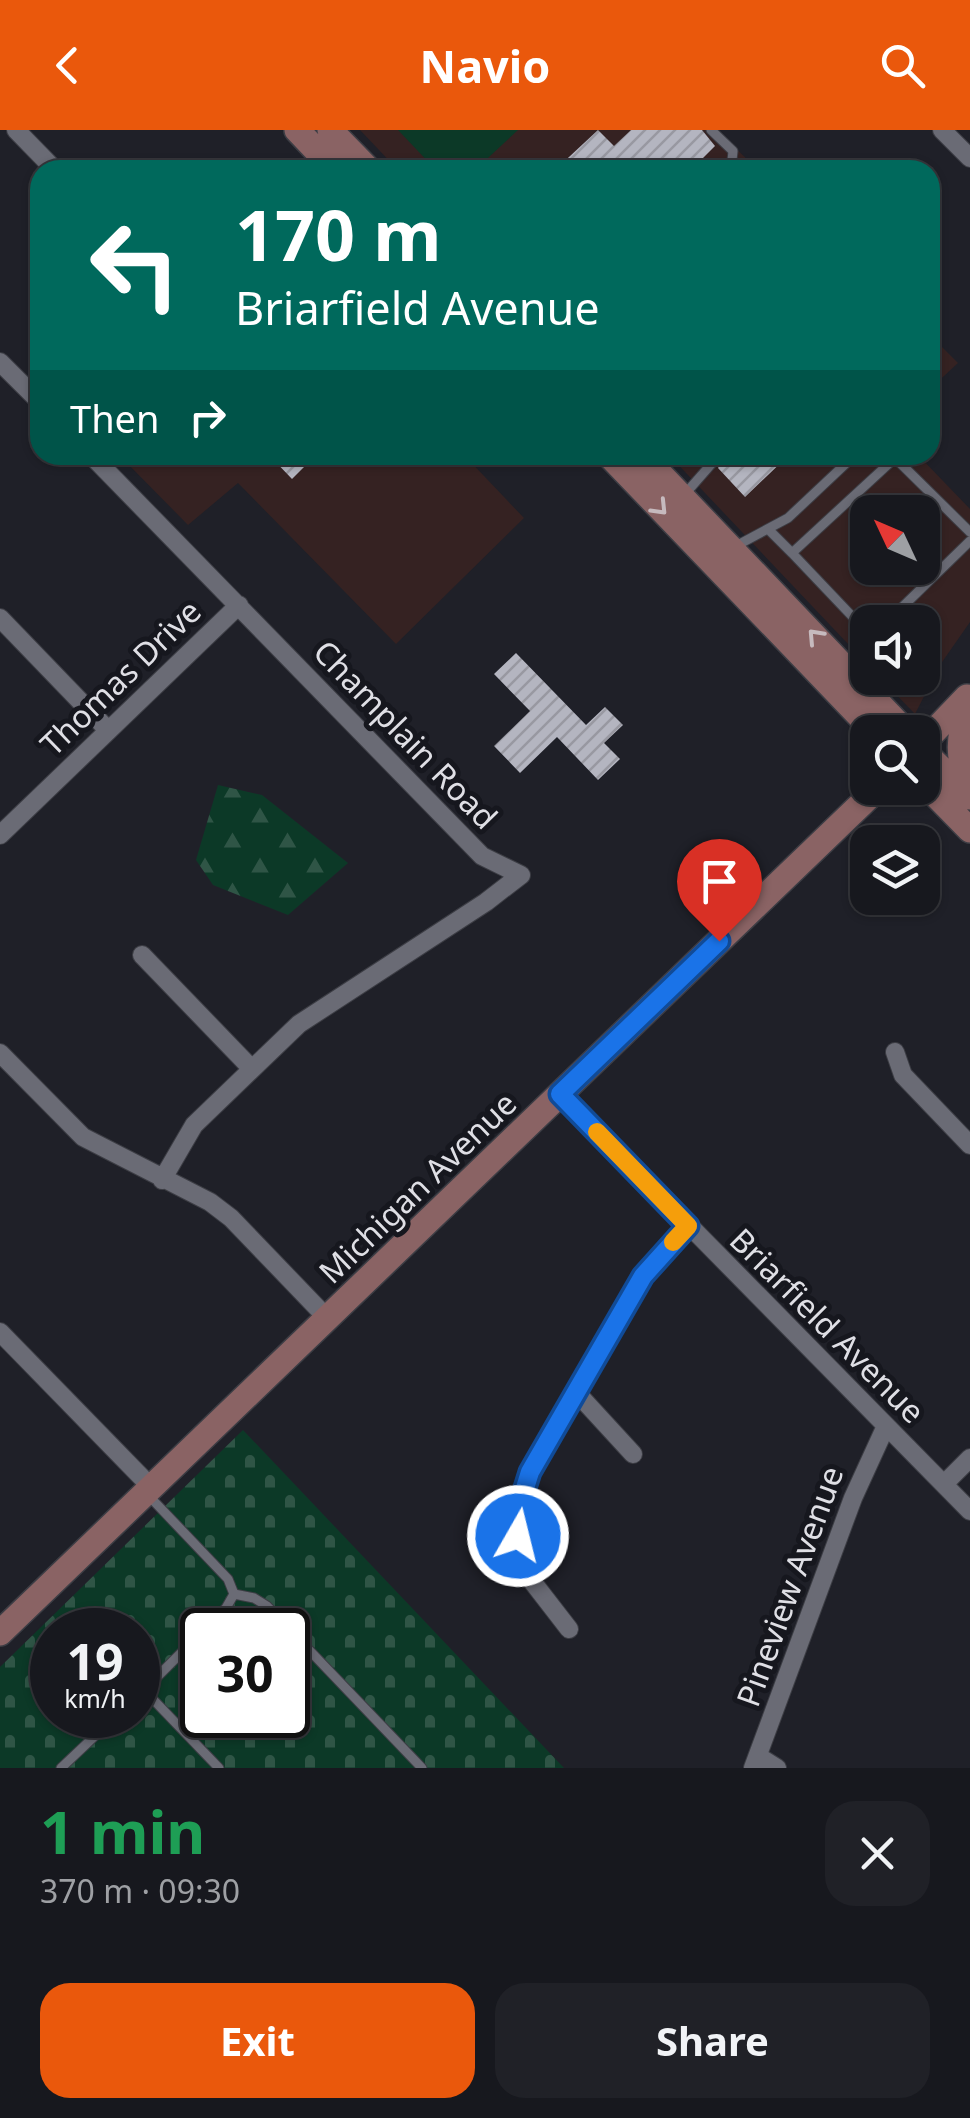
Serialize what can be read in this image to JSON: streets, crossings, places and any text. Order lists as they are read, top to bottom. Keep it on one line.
{"streets":{"main road":["Michigan Avenue"],"street":["Thomas Drive","Champlain Road","Briarfield Avenue","Pineview Avenue"]},"crossings":[["Thomas Drive","Champlain Road"],["Michigan Avenue","Briarfield Avenue"],["Briarfield Avenue","Pineview Avenue"]],"north":"top left","page":{"header":"Navio","turn":["170 m","Briarfield Avenue"],"then":"Then","speed":"19 km/h","limit":"30","heading":["1 min","370 m · 09:30"],"buttons":["Exit","Share"]}}
